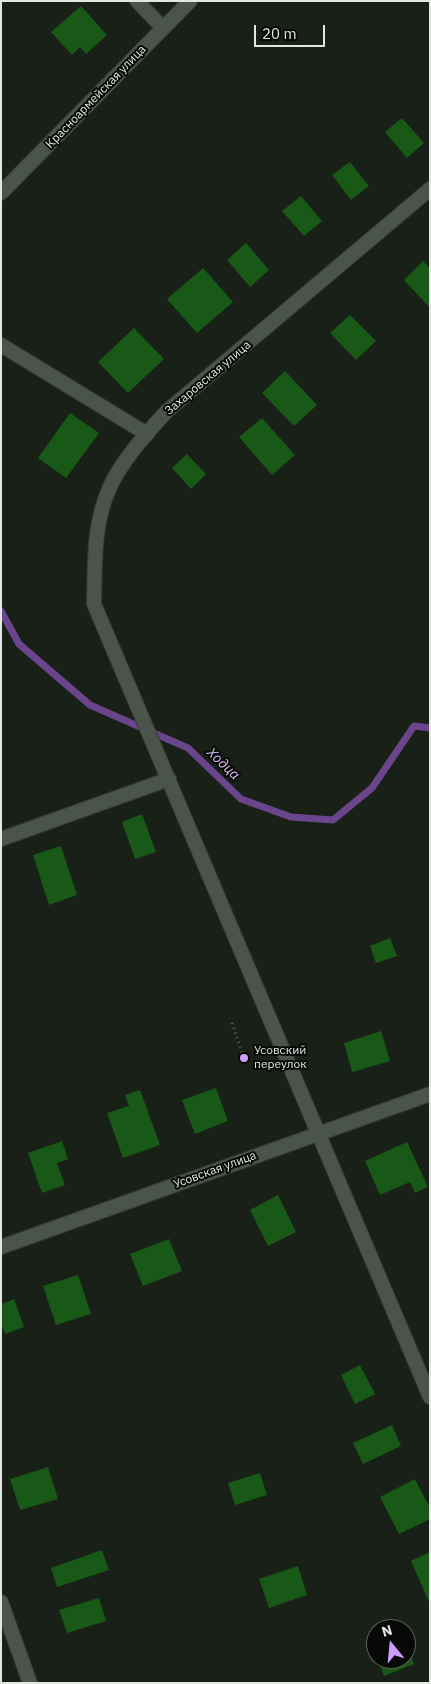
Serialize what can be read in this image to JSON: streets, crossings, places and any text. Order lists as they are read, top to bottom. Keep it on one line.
{"streets":{"street":["Красноармейская улица","Захаровская улица","Усовская улица"]},"water":["Ходца"],"places":["Усовский переулок"],"scale_bar":"20 m","north":"top"}
